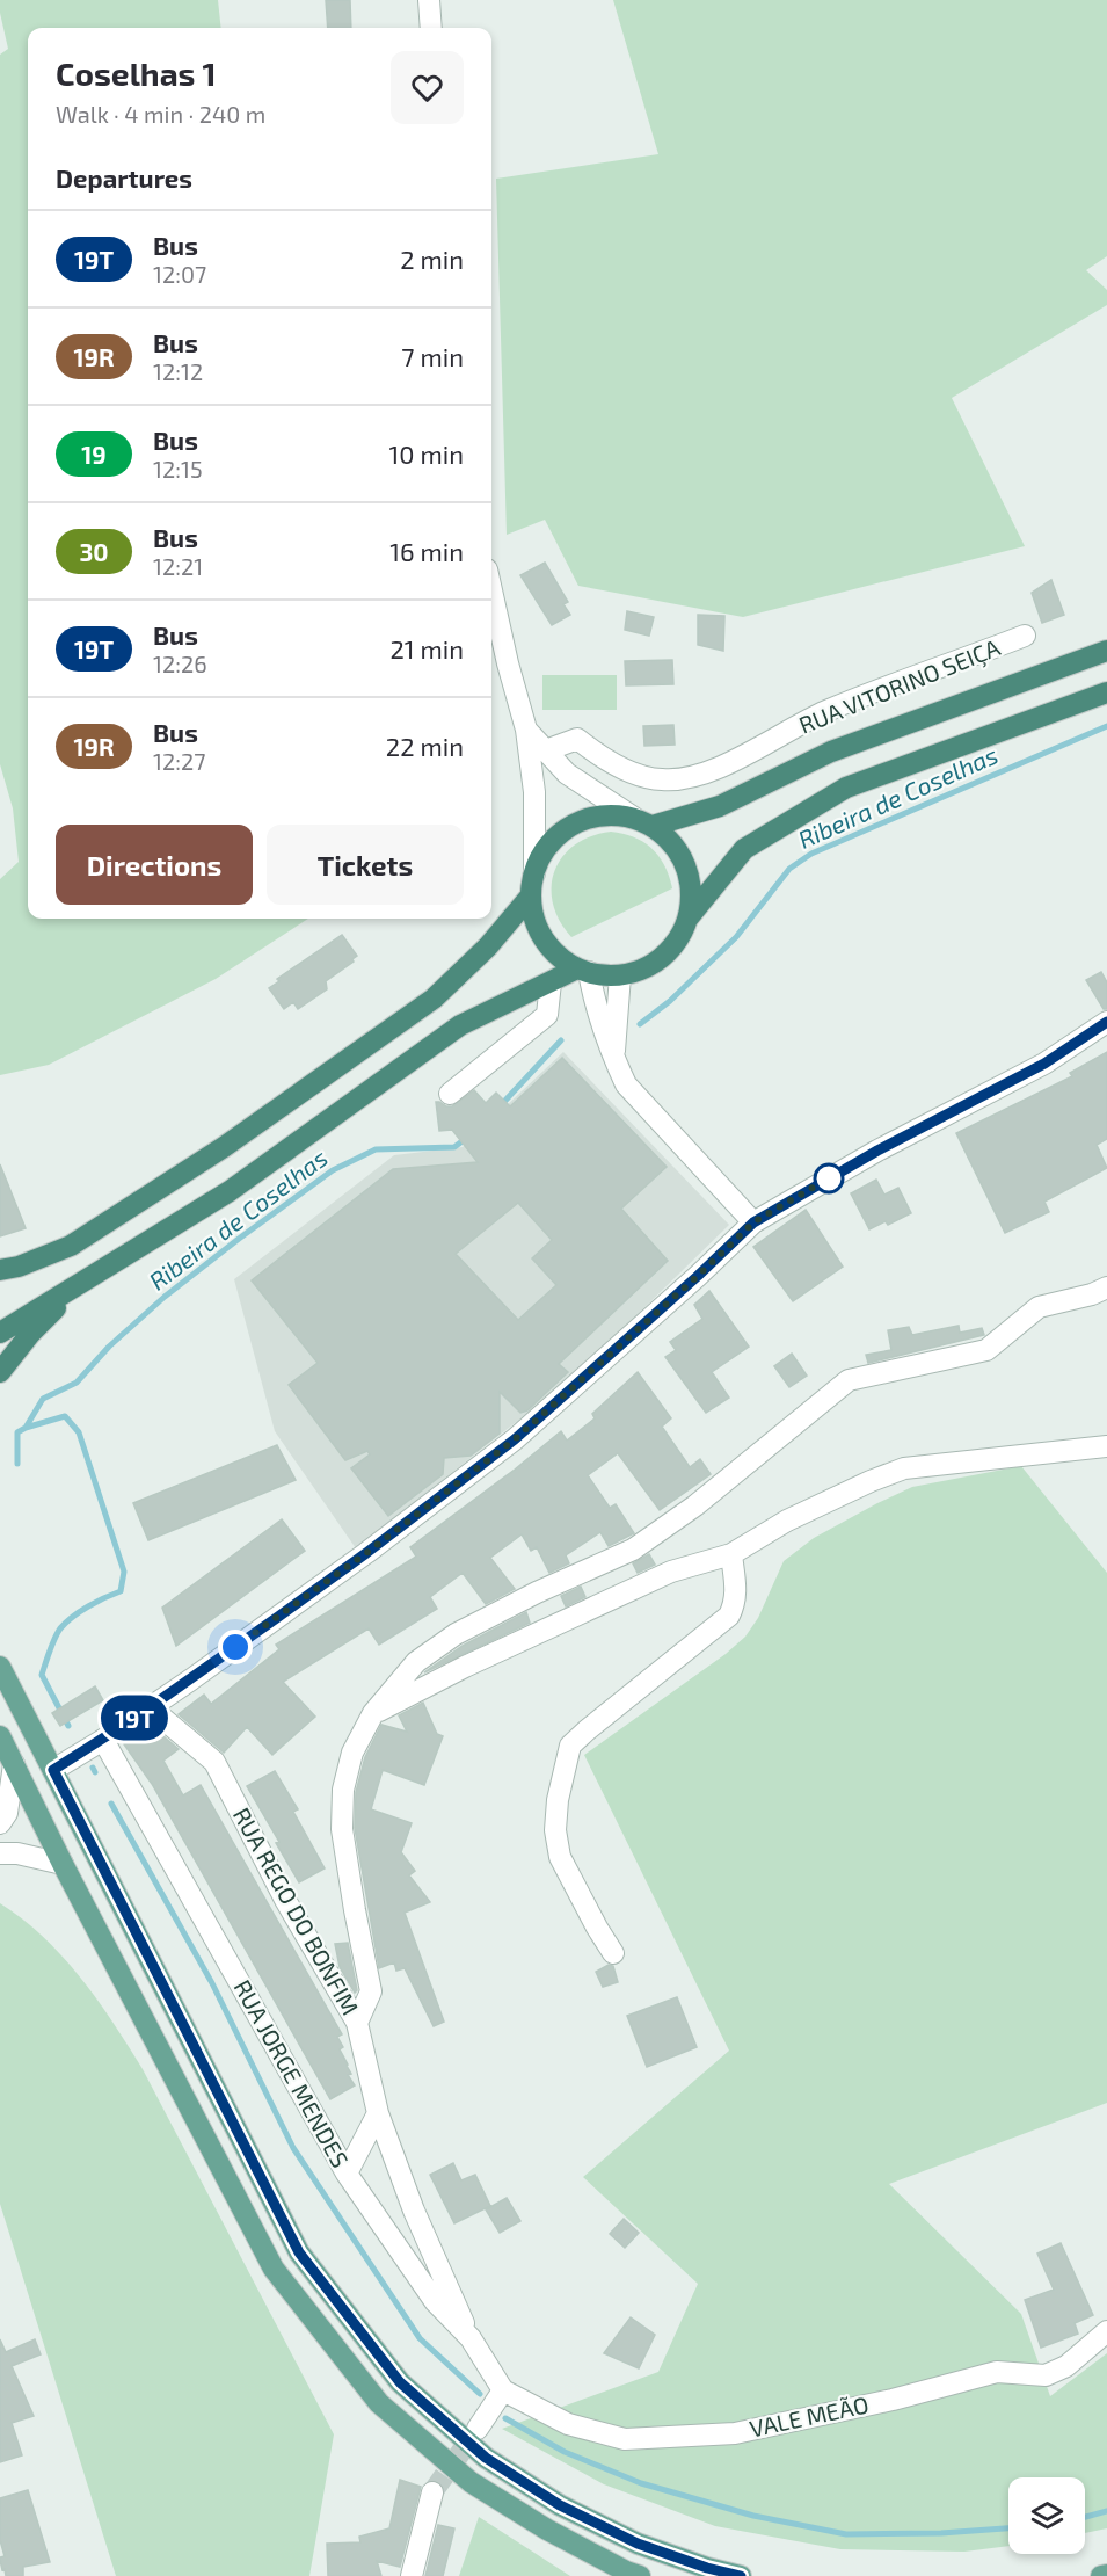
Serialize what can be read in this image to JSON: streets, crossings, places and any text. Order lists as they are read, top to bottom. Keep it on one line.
{"streets":{"street":["RUA VITORINO SEIÇA","RUA REGO DO BONFIM","RUA JORGE MENDES","VALE MEÃO"]},"crossings":[["RUA REGO DO BONFIM","RUA JORGE MENDES"],["RUA JORGE MENDES","VALE MEÃO"]],"water":["Ribeira de Coselhas"],"lines":["bus line 19T"],"page":{"on_map":"19T","heading":[["Coselhas 1","Walk · 4 min · 240 m"],"Departures"],"list":[{"mark":"19T","name":"Bus","note":"12:07","value":"2 min"},{"mark":"19R","name":"Bus","note":"12:12","value":"7 min"},{"mark":"19","name":"Bus","note":"12:15","value":"10 min"},{"mark":"30","name":"Bus","note":"12:21","value":"16 min"},{"mark":"19T","name":"Bus","note":"12:26","value":"21 min"},{"mark":"19R","name":"Bus","note":"12:27","value":"22 min"}],"buttons":["Directions","Tickets"]}}
